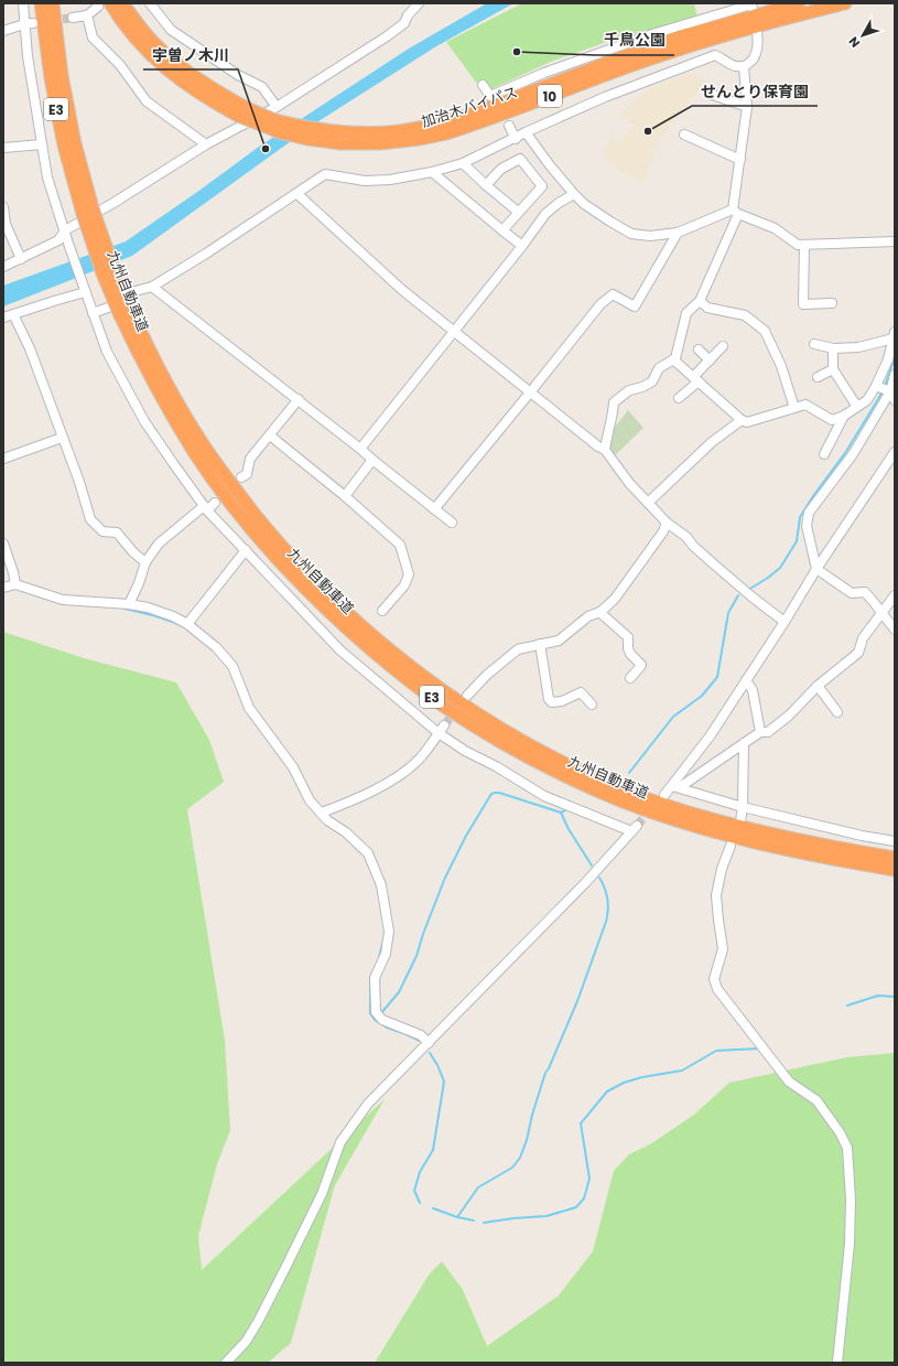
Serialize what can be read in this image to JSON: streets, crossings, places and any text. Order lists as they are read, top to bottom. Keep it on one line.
{"streets":{"highway":["10","加治木バイパス","E3","九州自動車道"]},"places":["千鳥公園","せんとり保育園","宇曽ノ木川"],"north":"bottom left"}
